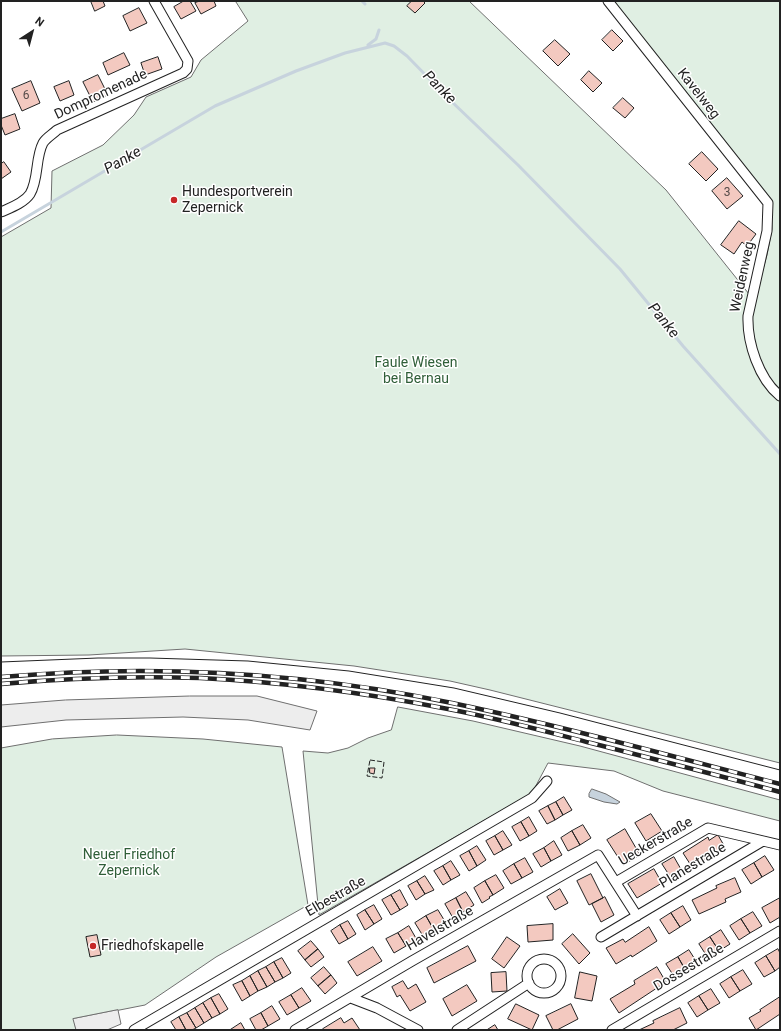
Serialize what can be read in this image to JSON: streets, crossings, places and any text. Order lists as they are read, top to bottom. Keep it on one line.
{"streets":{"street":["Kavelweg","Dompromenade","Weidenweg","Ueckerstraße","Planestraße","Elbestraße","Havelstraße","Dossestraße"]},"crossings":[["Kavelweg","Weidenweg"],["Ueckerstraße","Planestraße"],["Ueckerstraße","Havelstraße"]],"water":["Panke"],"parks":["Faule Wiesen bei Bernau","Neuer Friedhof Zepernick"],"places":["Hundesportverein Zepernick","Friedhofskapelle"],"house_numbers":["6","3"],"north":"top right"}
